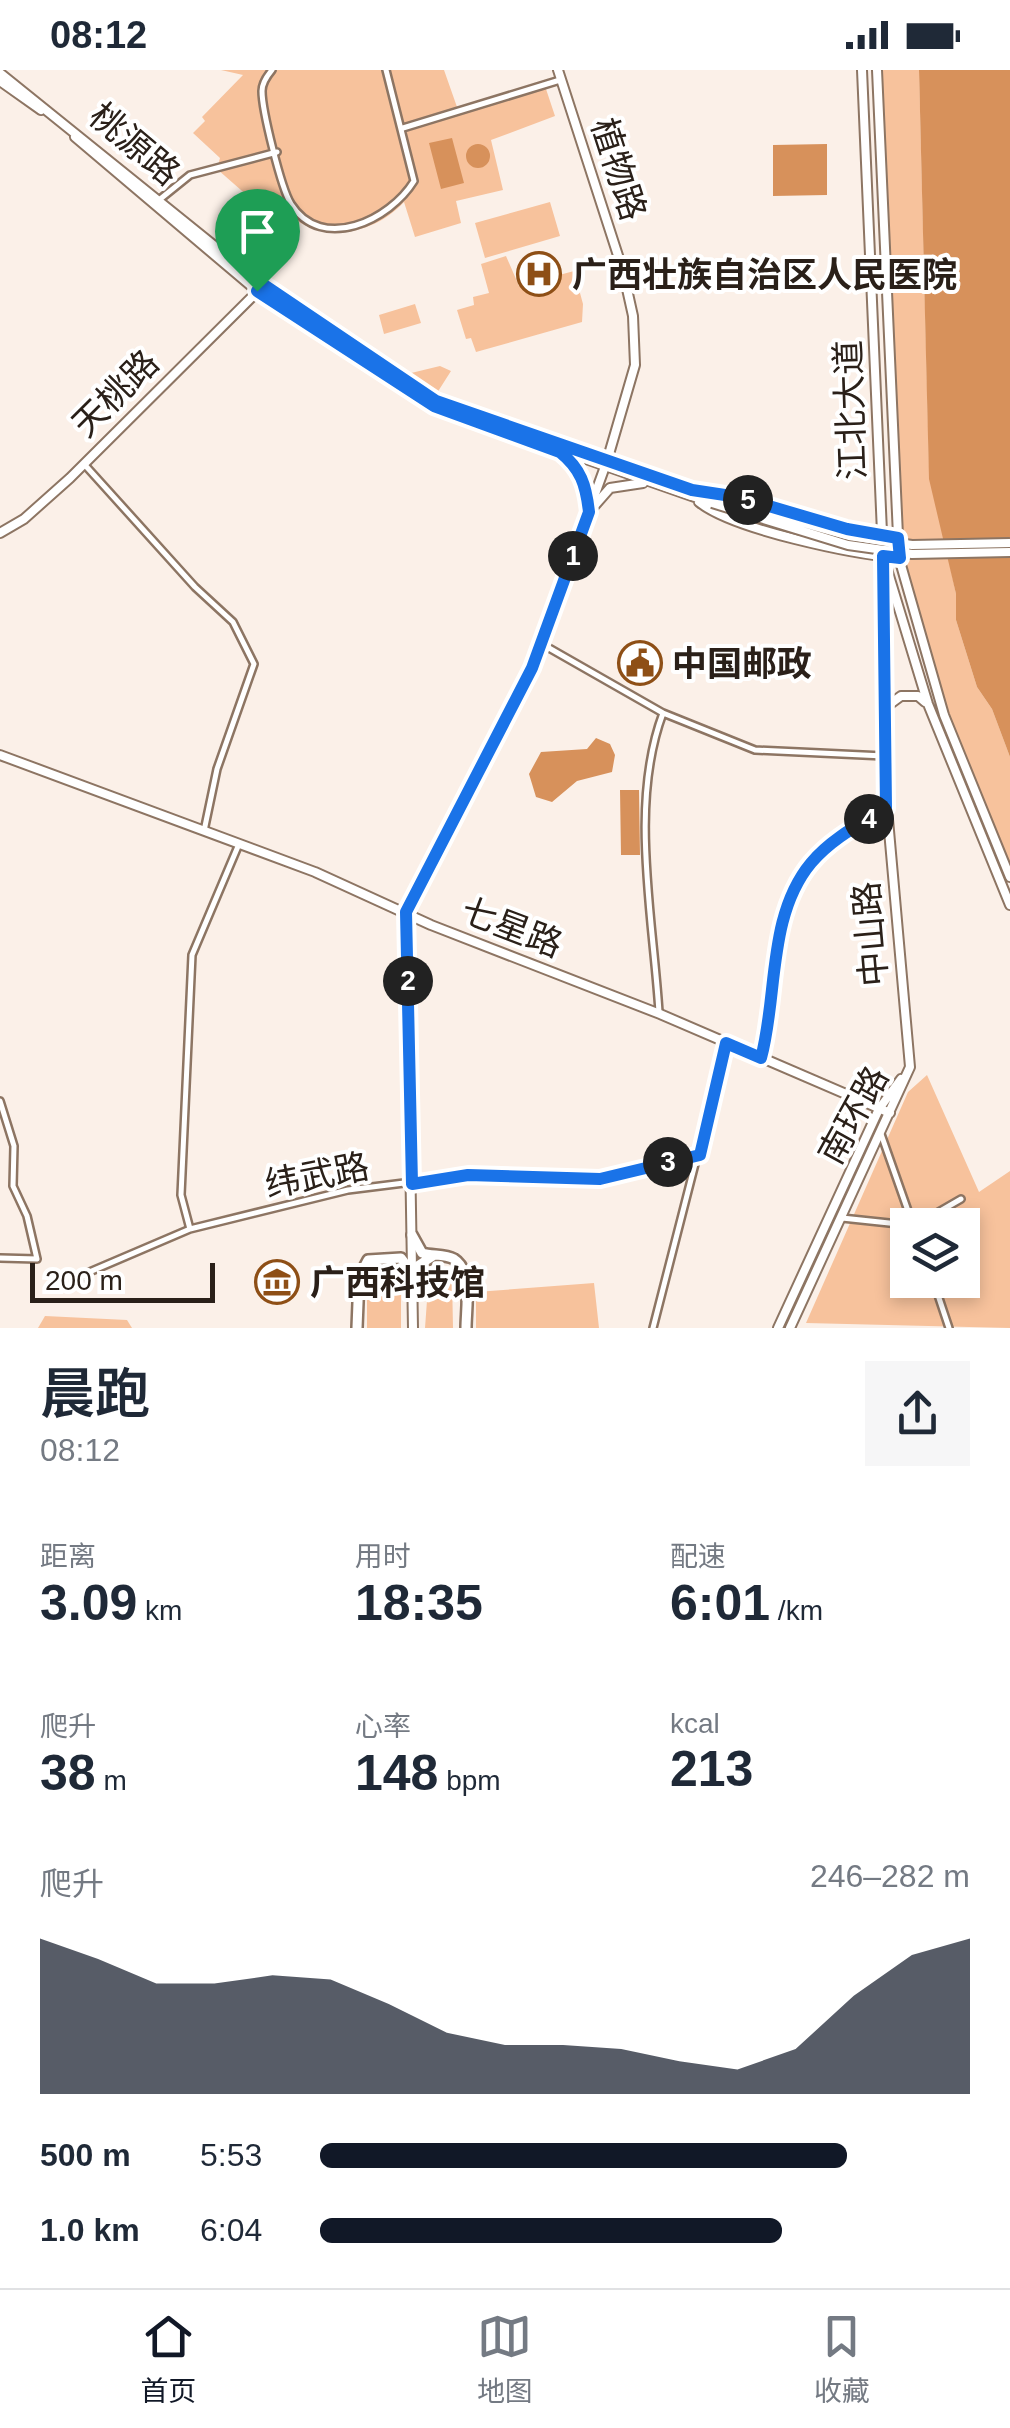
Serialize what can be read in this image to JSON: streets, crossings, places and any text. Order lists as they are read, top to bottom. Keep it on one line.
{"streets":{"main road":["桃源路","植物路","天桃路","江北大道","七星路","中山路","南环路"],"street":["纬武路"]},"crossings":[["桃源路","植物路"],["桃源路","天桃路"],["植物路","七星路"],["江北大道","中山路"],["七星路","南环路"],["中山路","南环路"]],"places":{"hospital":["广西壮族自治区人民医院"],"public building":["中国邮政"],"museum":["广西科技馆"]},"scale_bar":"200 m","page":{"status":"08:12","pins":["5","1","4","2","3"],"scale":"200 m","heading":["晨跑","08:12"],"stats":[["距离","3.09 km"],["用时","18:35"],["配速","6:01 /km"],["爬升","38 m"],["心率","148 bpm"],["kcal","213"]],"chart":["爬升","246–282 m"],"list":[{"name":"500 m","note":"5:53"},{"name":"1.0 km","note":"6:04"}],"tabs":["首页","地图","收藏"]}}
